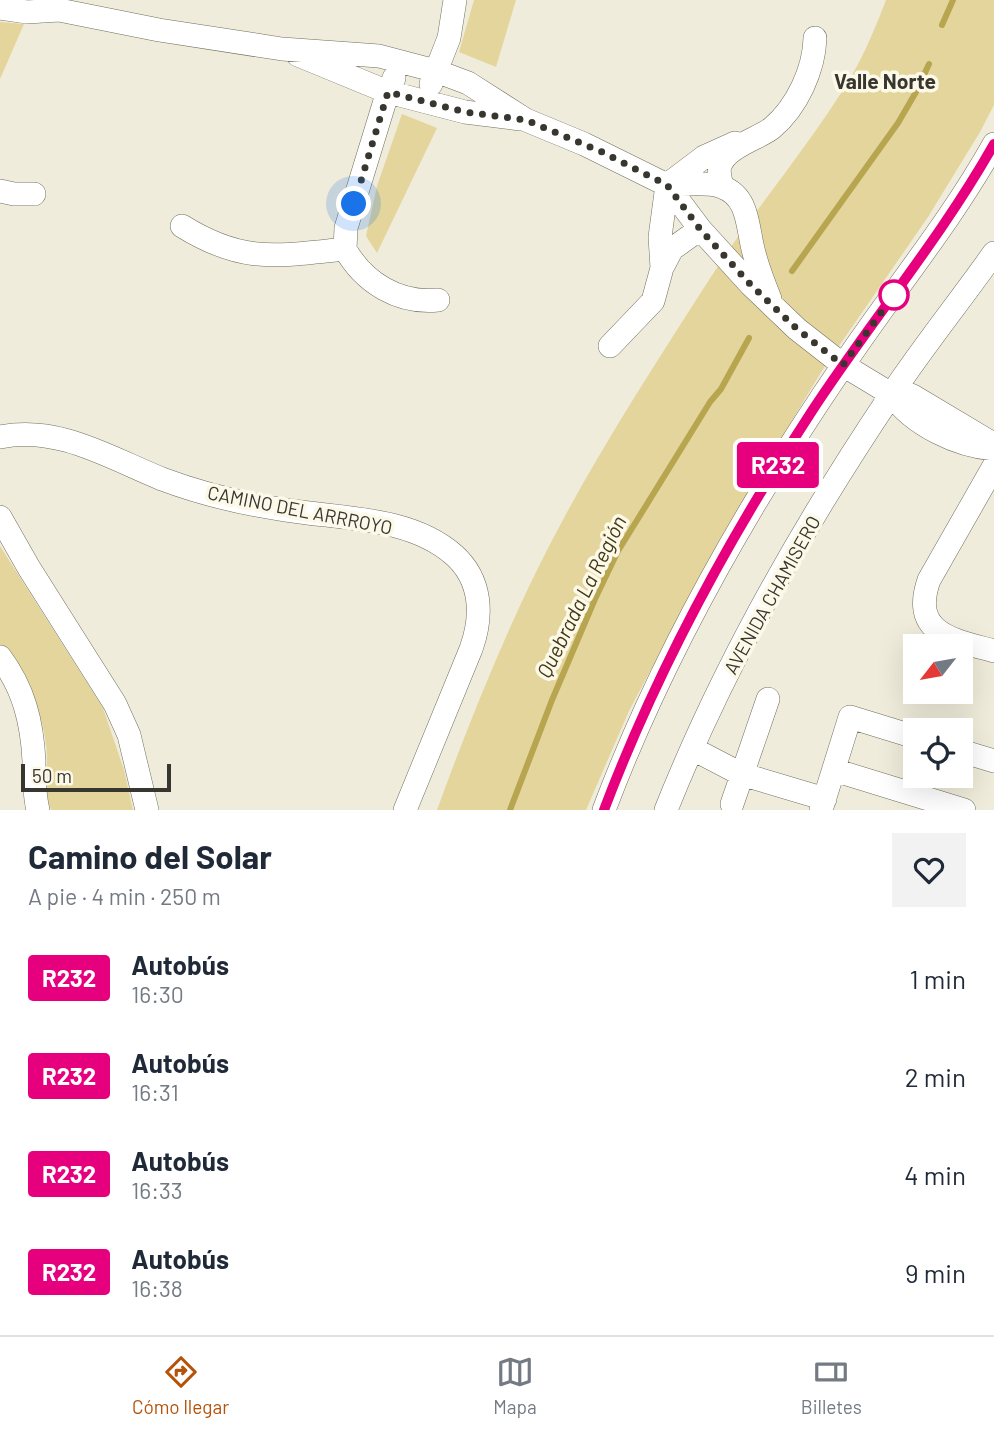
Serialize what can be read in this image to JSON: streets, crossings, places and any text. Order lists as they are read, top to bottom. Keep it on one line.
{"streets":{"street":["CAMINO DEL ARRROYO","AVENIDA CHAMISERO"]},"districts":["Valle Norte"],"water":["Quebrada La Región"],"lines":["bus line R232"],"scale_bar":"50 m","north":"bottom left","page":{"on_map":"R232","scale":"50 m","heading":["Camino del Solar","A pie · 4 min · 250 m"],"list":[{"mark":"R232","name":"Autobús","note":"16:30","value":"1 min"},{"mark":"R232","name":"Autobús","note":"16:31","value":"2 min"},{"mark":"R232","name":"Autobús","note":"16:33","value":"4 min"},{"mark":"R232","name":"Autobús","note":"16:38","value":"9 min"}],"tabs":["Cómo llegar","Mapa","Billetes"]}}
